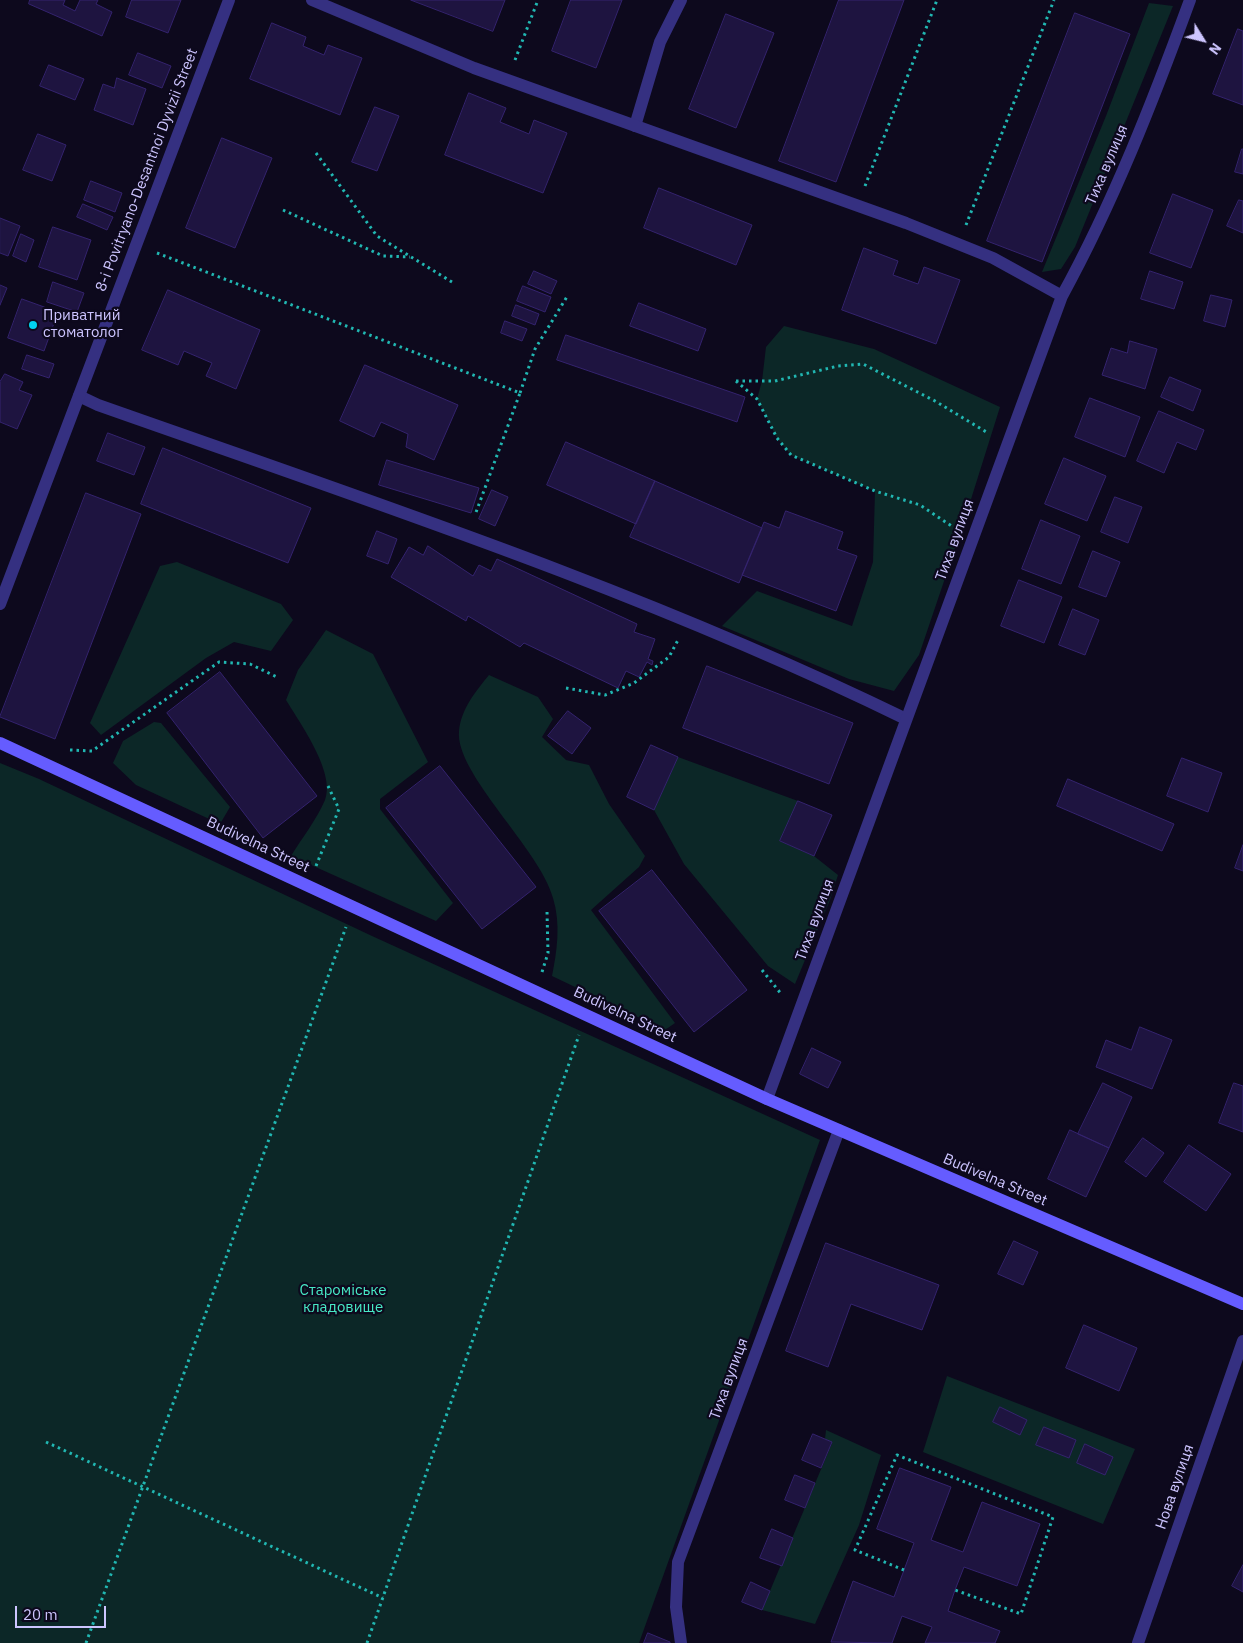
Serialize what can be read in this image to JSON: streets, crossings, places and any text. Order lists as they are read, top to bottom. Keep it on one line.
{"streets":{"street":["Тиха вулиця","8-i Povitryano-Desantnoi Dyvizii Street","Budivelna Street","Нова вулиця"]},"crossings":[["Тиха вулиця","Budivelna Street"]],"parks":["Староміське кладовище"],"places":["Приватний стоматолог"],"scale_bar":"20 m","north":"bottom right"}
